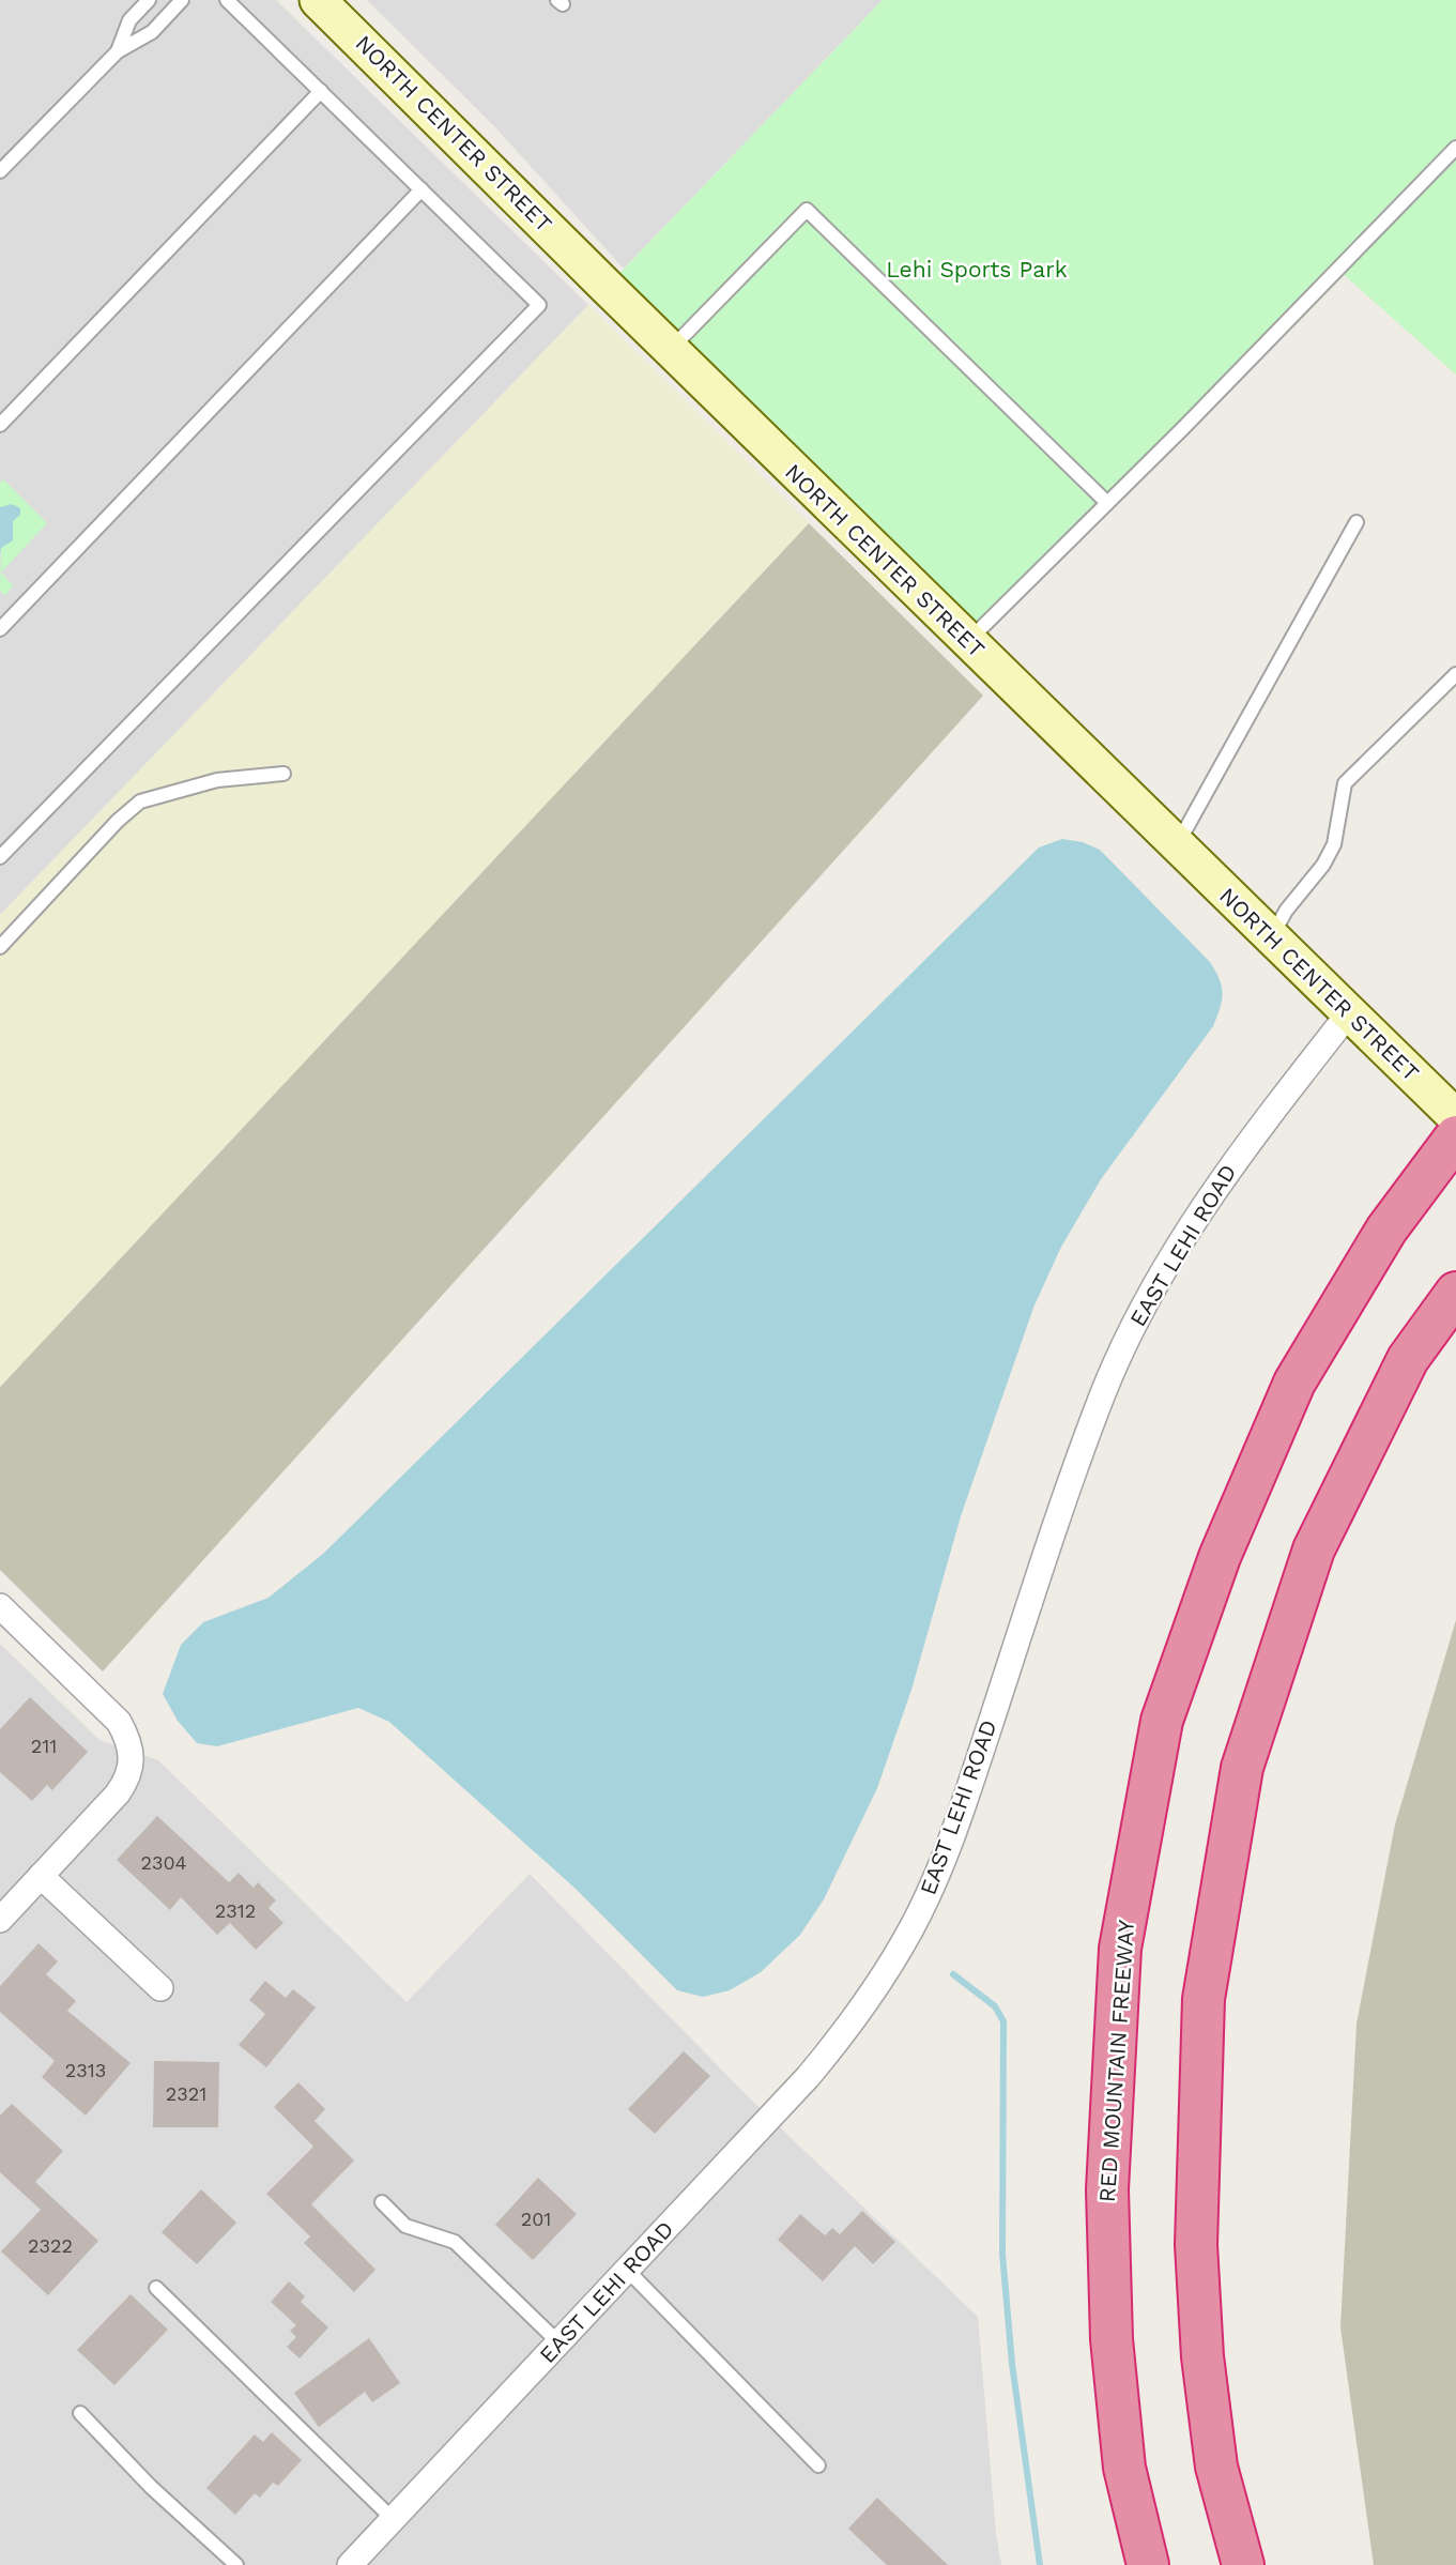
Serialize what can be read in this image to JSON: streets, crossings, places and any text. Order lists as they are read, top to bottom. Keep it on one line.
{"streets":{"highway":["RED MOUNTAIN FREEWAY"],"street":["NORTH CENTER STREET","EAST LEHI ROAD"]},"crossings":[["NORTH CENTER STREET","EAST LEHI ROAD"]],"parks":["Lehi Sports Park"],"house_numbers":["211","2304","2312","2313","2321","201","2322"]}
